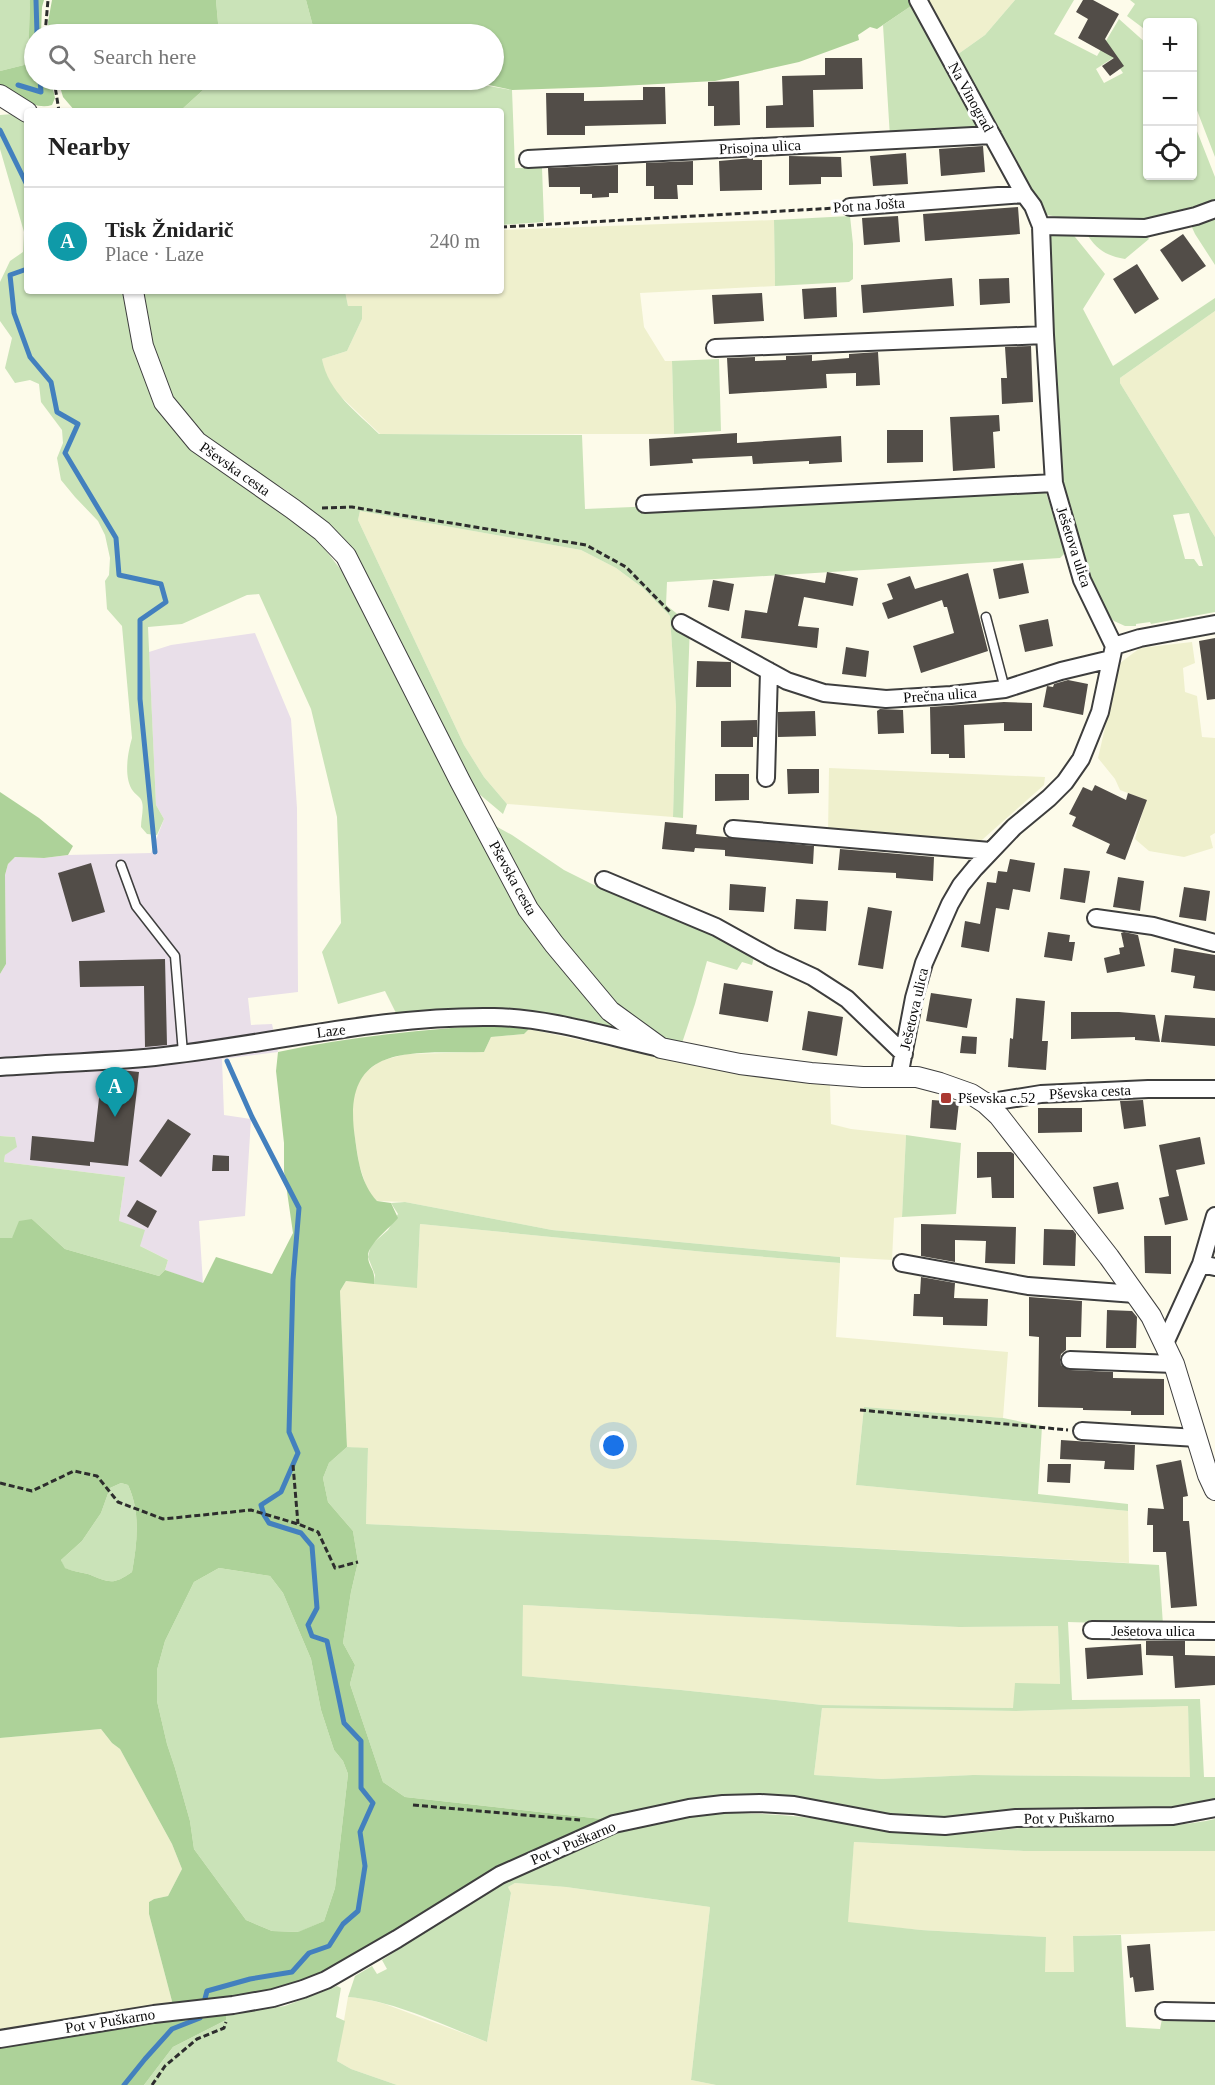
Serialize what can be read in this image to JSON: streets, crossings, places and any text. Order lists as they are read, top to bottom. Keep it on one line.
{"streets":{"street":["Na Vinograd","Prisojna ulica","Pot na Jošta","Pševska cesta","Ješetova ulica","Prečna ulica","Laze","Pot v Puškarno"]},"crossings":[["Na Vinograd","Prisojna ulica"],["Na Vinograd","Pot na Jošta"],["Pševska cesta","Ješetova ulica"],["Pševska cesta","Laze"],["Ješetova ulica","Prečna ulica"]],"places":{"transit":["Pševska c.52"]},"page":{"map_buttons":["+","−"],"search":"Search here","heading":"Nearby","list":[{"mark":"A","name":"Tisk Žnidarič","note":"Place · Laze","value":"240 m"}],"pins":"A"}}
